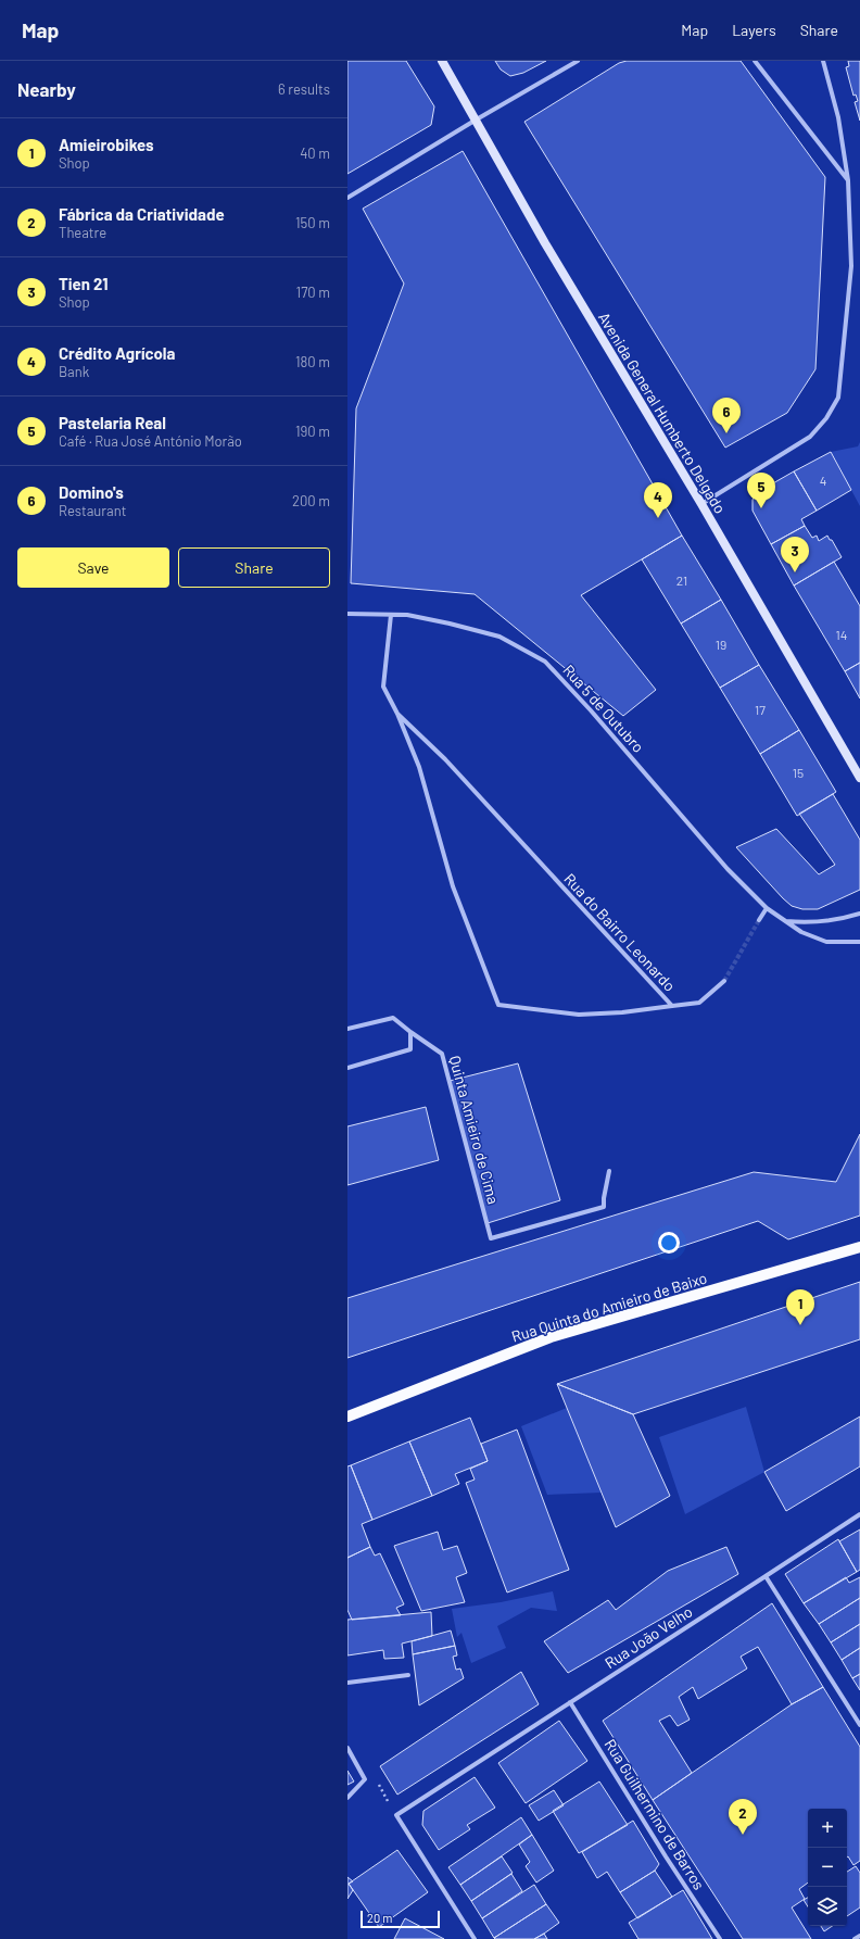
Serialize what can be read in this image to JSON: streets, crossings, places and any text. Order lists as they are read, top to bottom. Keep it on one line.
{"streets":{"main road":["Avenida General Humberto Delgado","Rua Quinta do Amieiro de Baixo"],"street":["Rua 5 de Outubro","Rua do Bairro Leonardo","Quinta Amieiro de Cima","Rua João Velho","Rua Guilhermino de Barros"]},"crossings":[["Rua João Velho","Rua Guilhermino de Barros"]],"house_numbers":["4","21","14","19","17","15"],"scale_bar":"20 m","page":{"header":"Map","nav":["Map","Layers","Share"],"heading":["Nearby","6 results"],"list":[{"mark":"1","name":"Amieirobikes","note":"Shop","value":"40 m"},{"mark":"2","name":"Fábrica da Criatividade","note":"Theatre","value":"150 m"},{"mark":"3","name":"Tien 21","note":"Shop","value":"170 m"},{"mark":"4","name":"Crédito Agrícola","note":"Bank","value":"180 m"},{"mark":"5","name":"Pastelaria Real","note":"Café · Rua José António Morão","value":"190 m"},{"mark":"6","name":"Domino's","note":"Restaurant","value":"200 m"}],"pins":["6","5","4","3","1","2"],"buttons":["Save","Share"],"map_buttons":["+","−"],"scale":"20 m"}}
